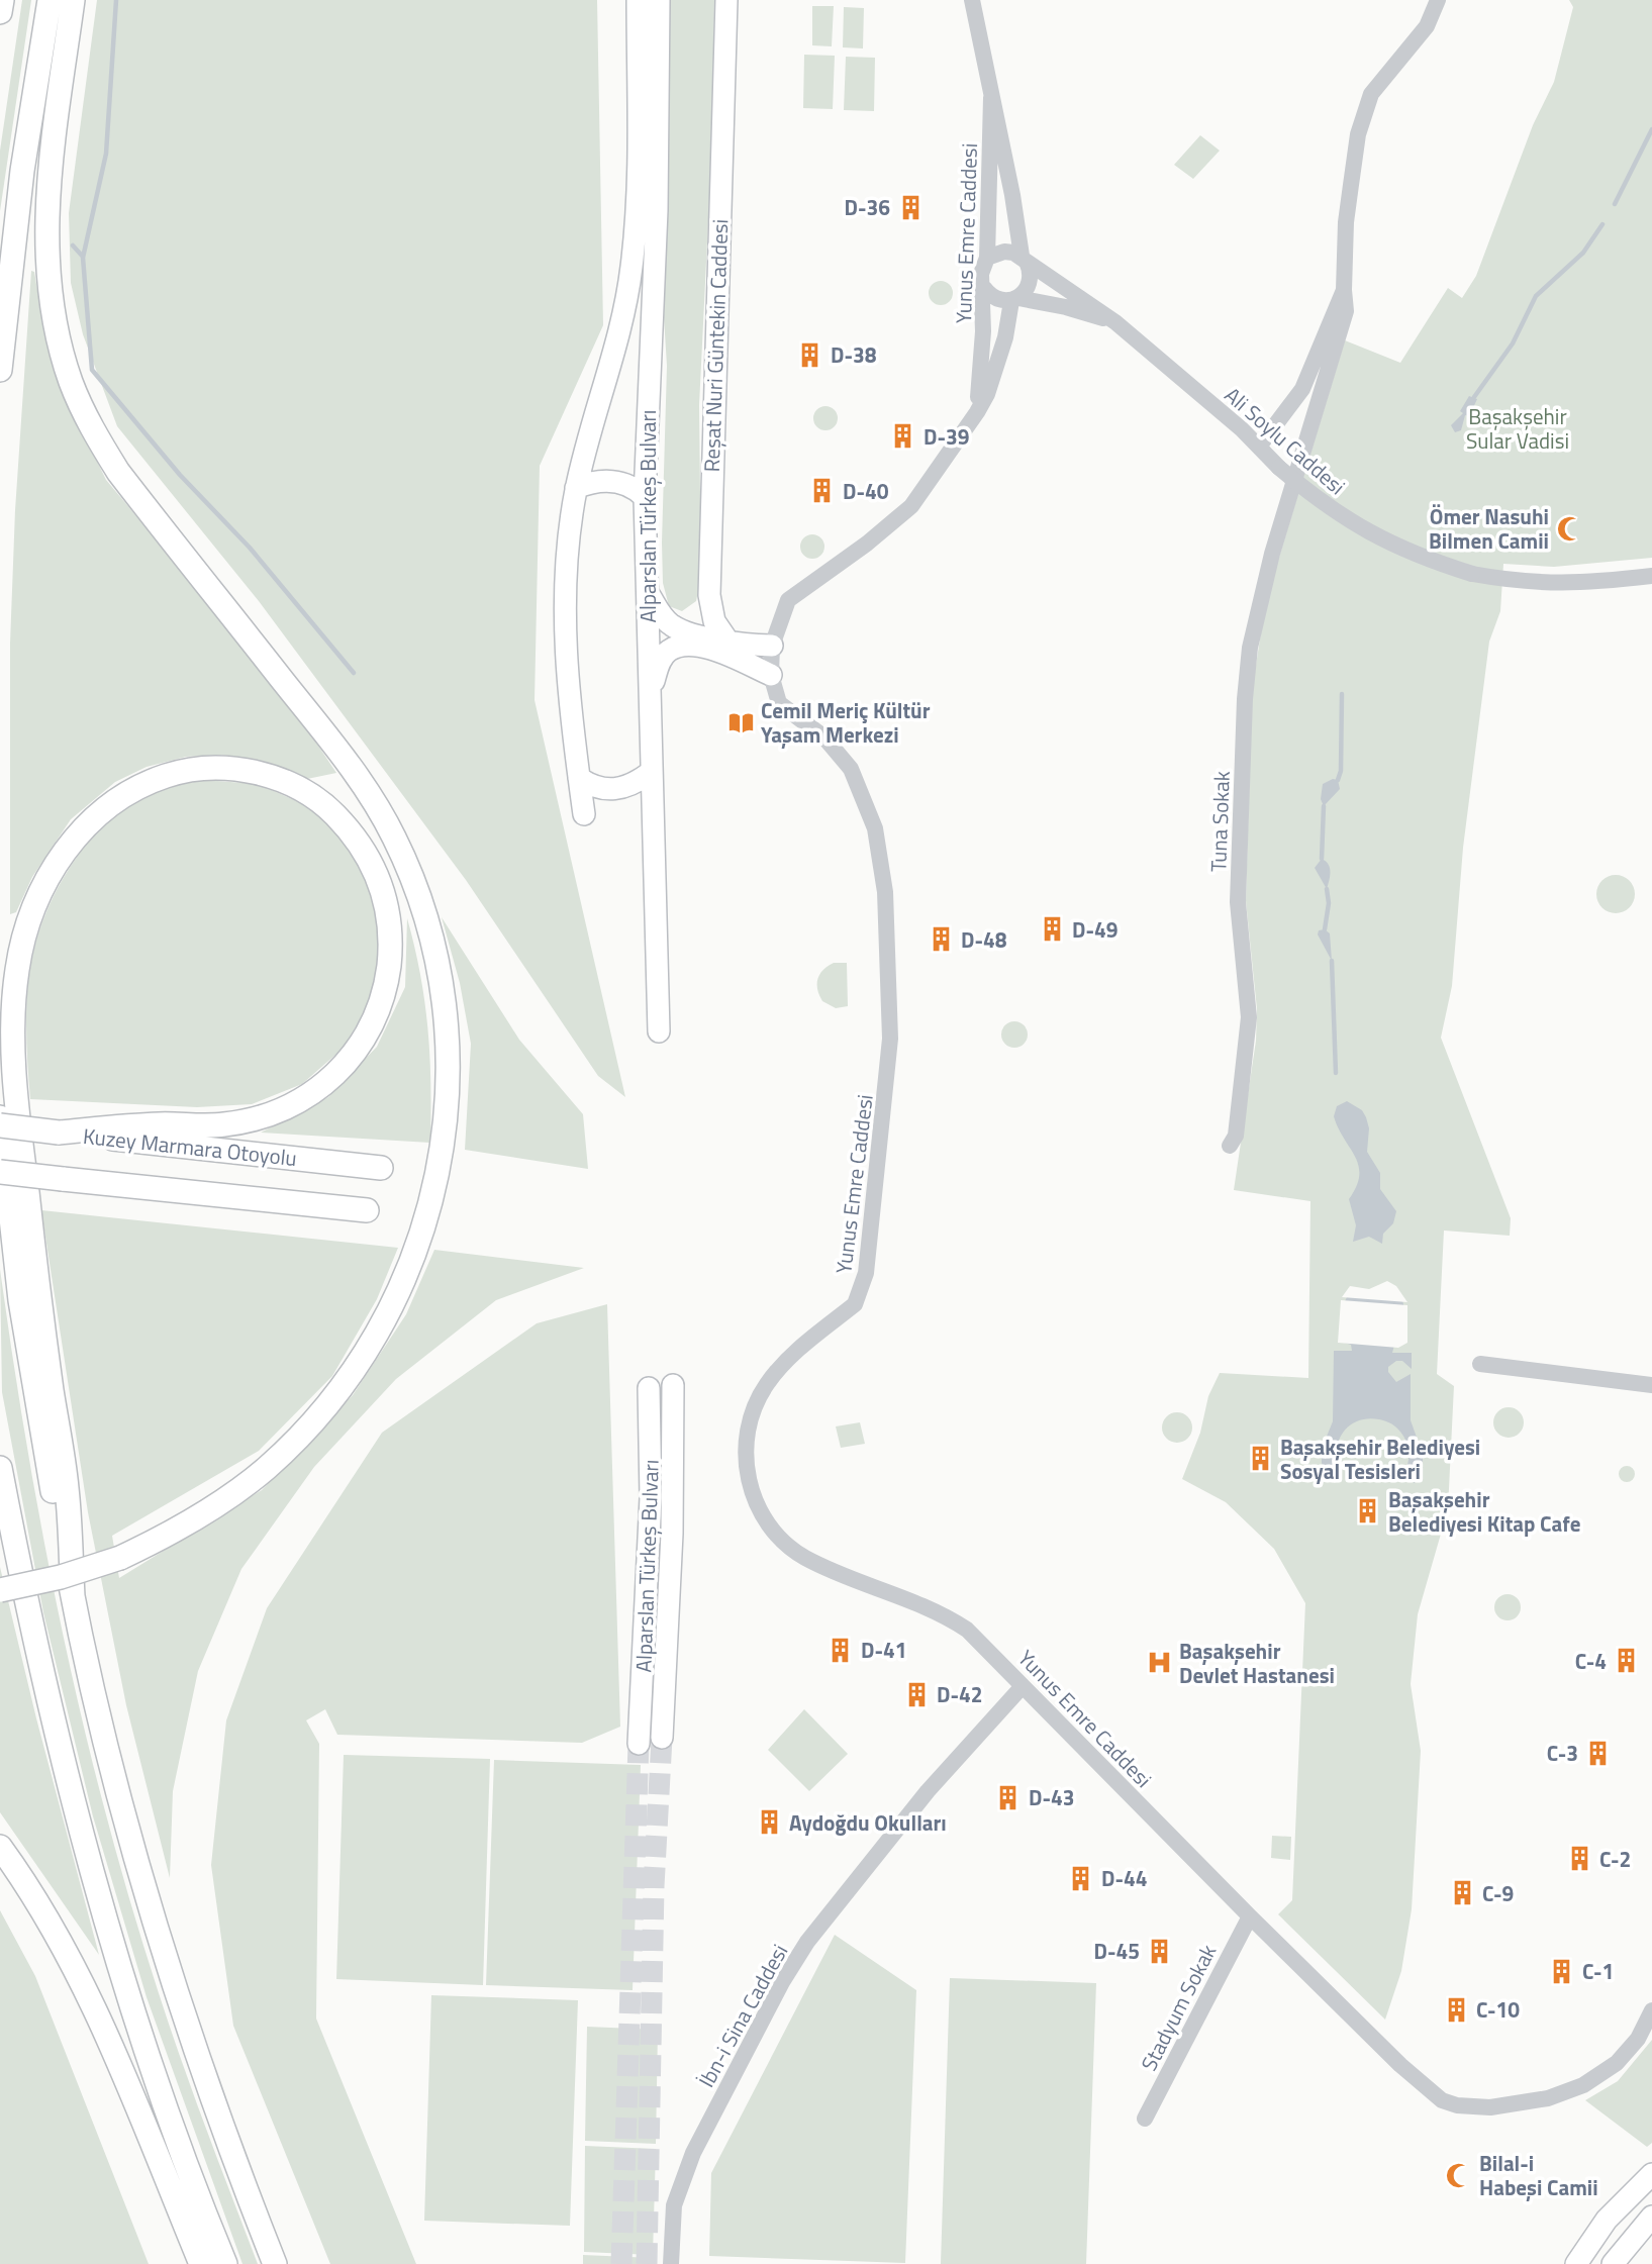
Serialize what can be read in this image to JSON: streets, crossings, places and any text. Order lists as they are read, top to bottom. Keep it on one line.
{"streets":{"highway":["Kuzey Marmara Otoyolu"],"main road":["Reşat Nuri Güntekin Caddesi","Alparslan Türkeş Bulvarı"],"street":["Yunus Emre Caddesi","Ali Soylu Caddesi","Tuna Sokak","Stadyum Sokak","İbn-i Sina Caddesi"]},"crossings":[["Yunus Emre Caddesi","Ali Soylu Caddesi"],["Yunus Emre Caddesi","Stadyum Sokak"],["Yunus Emre Caddesi","İbn-i Sina Caddesi"]],"parks":["Başakşehir Sular Vadisi"],"places":{"building":["D-36","D-38","D-39","D-40","D-49","D-48","Başakşehir Belediyesi Sosyal Tesisleri","Başakşehir Belediyesi Kitap Cafe","D-41","C-4","D-42","C-3","D-43","Aydoğdu Okulları","C-2","D-44","C-9","D-45","C-1","C-10"],"mosque":["Ömer Nasuhi Bilmen Camii","Bilal-i Habeşi Camii"],"library":["Cemil Meriç Kültür Yaşam Merkezi"],"hospital":["Başakşehir Devlet Hastanesi"]}}
